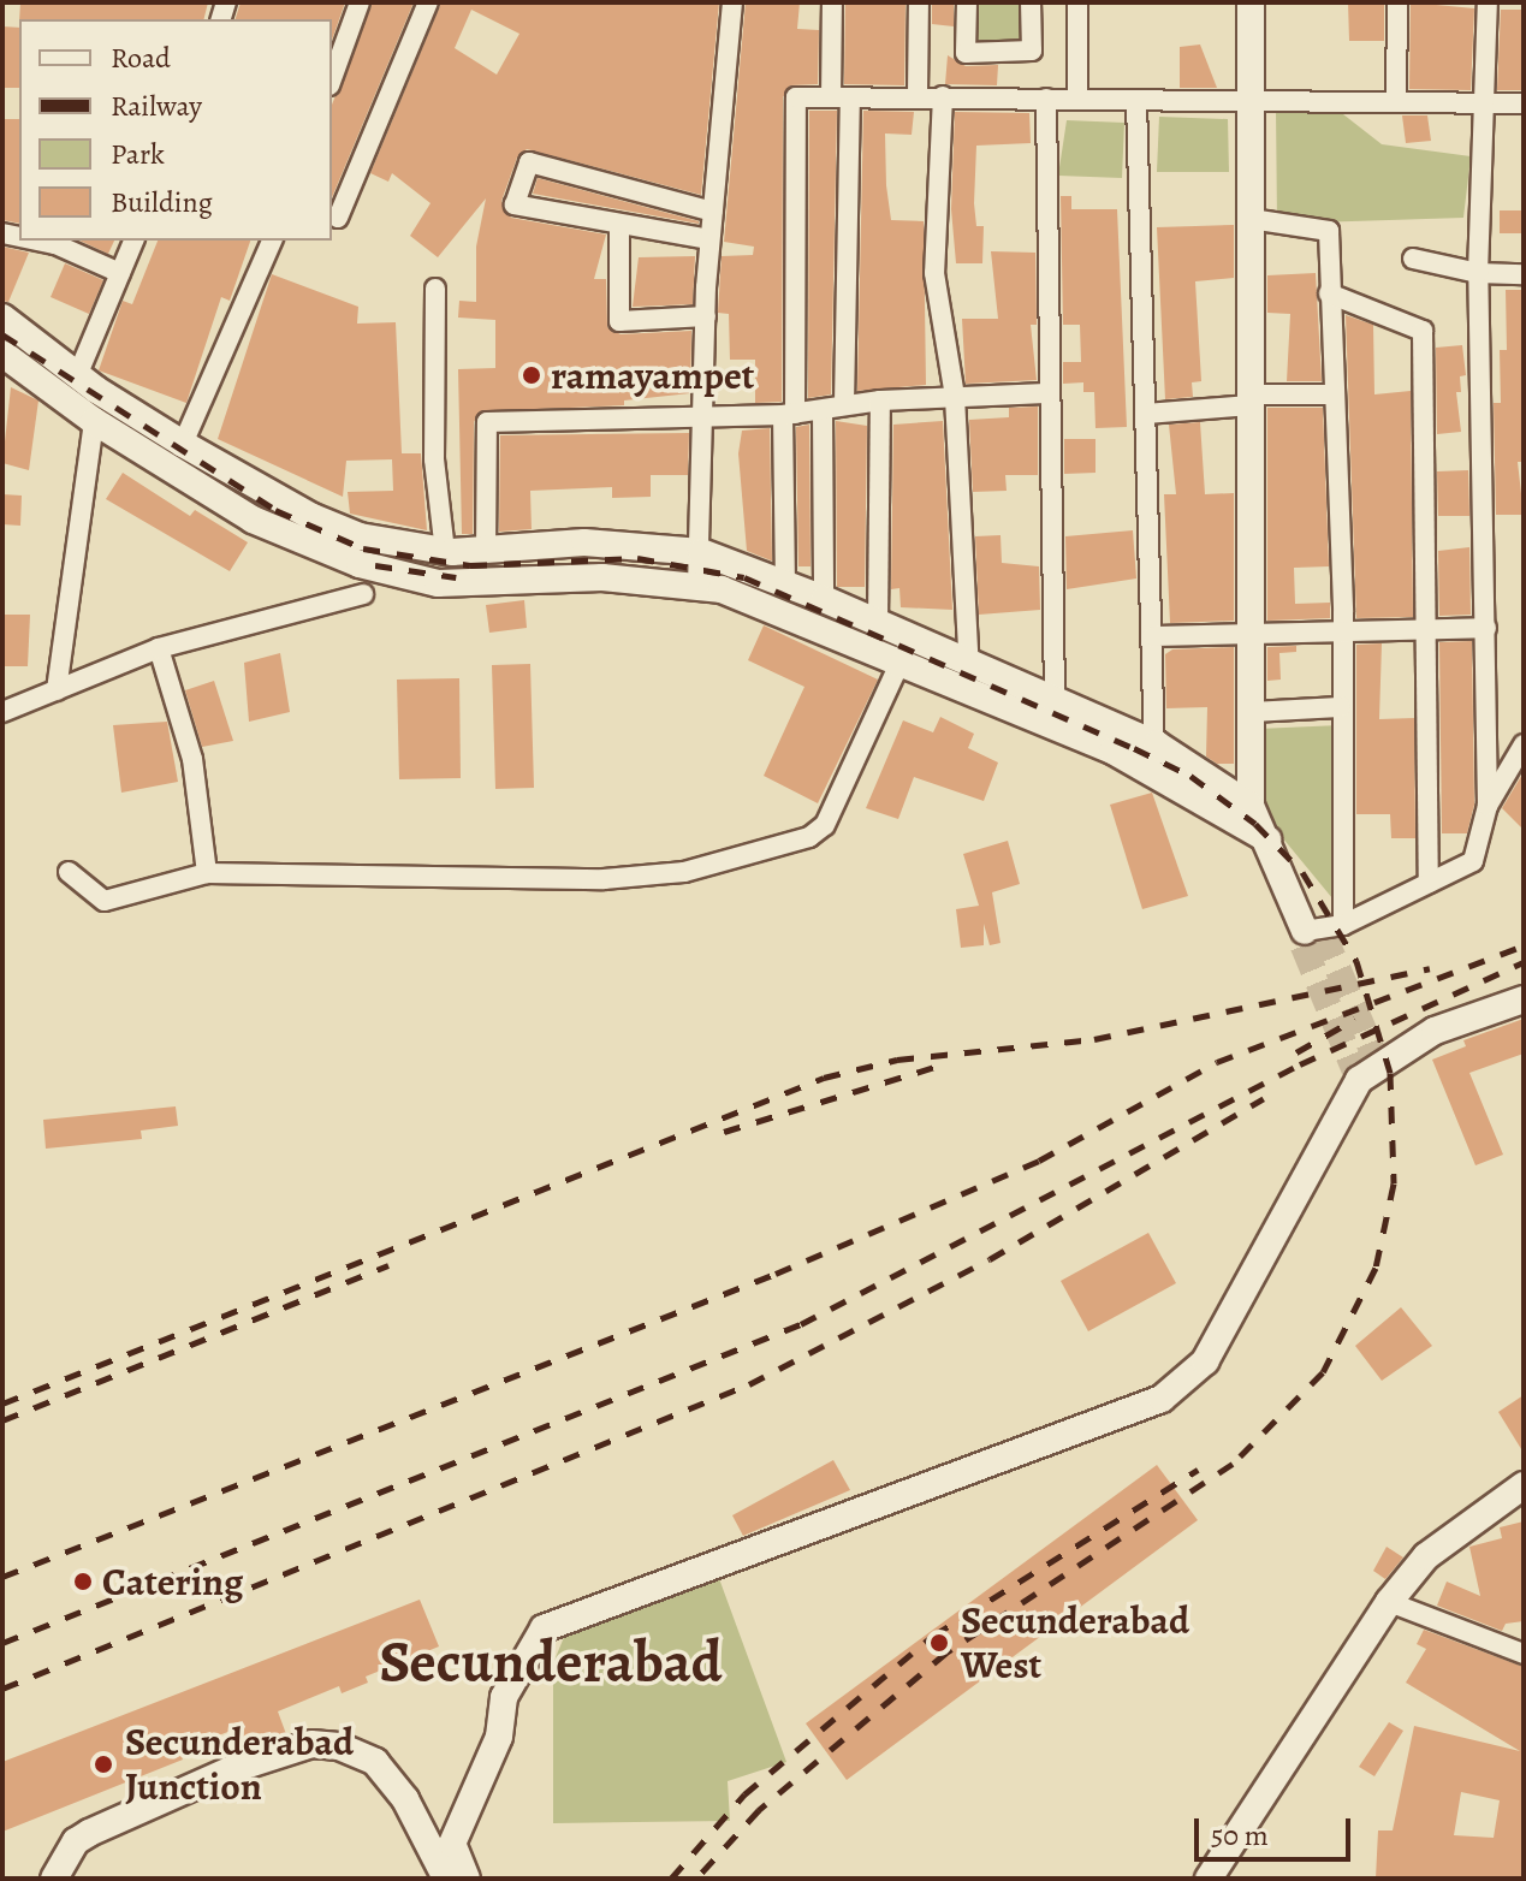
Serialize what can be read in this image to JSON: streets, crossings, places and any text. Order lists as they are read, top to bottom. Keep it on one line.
{"districts":["Secunderabad"],"places":["ramayampet","Catering","Secunderabad West","Secunderabad Junction"],"legend":["Road","Railway","Park","Building"],"scale_bar":"50 m"}
